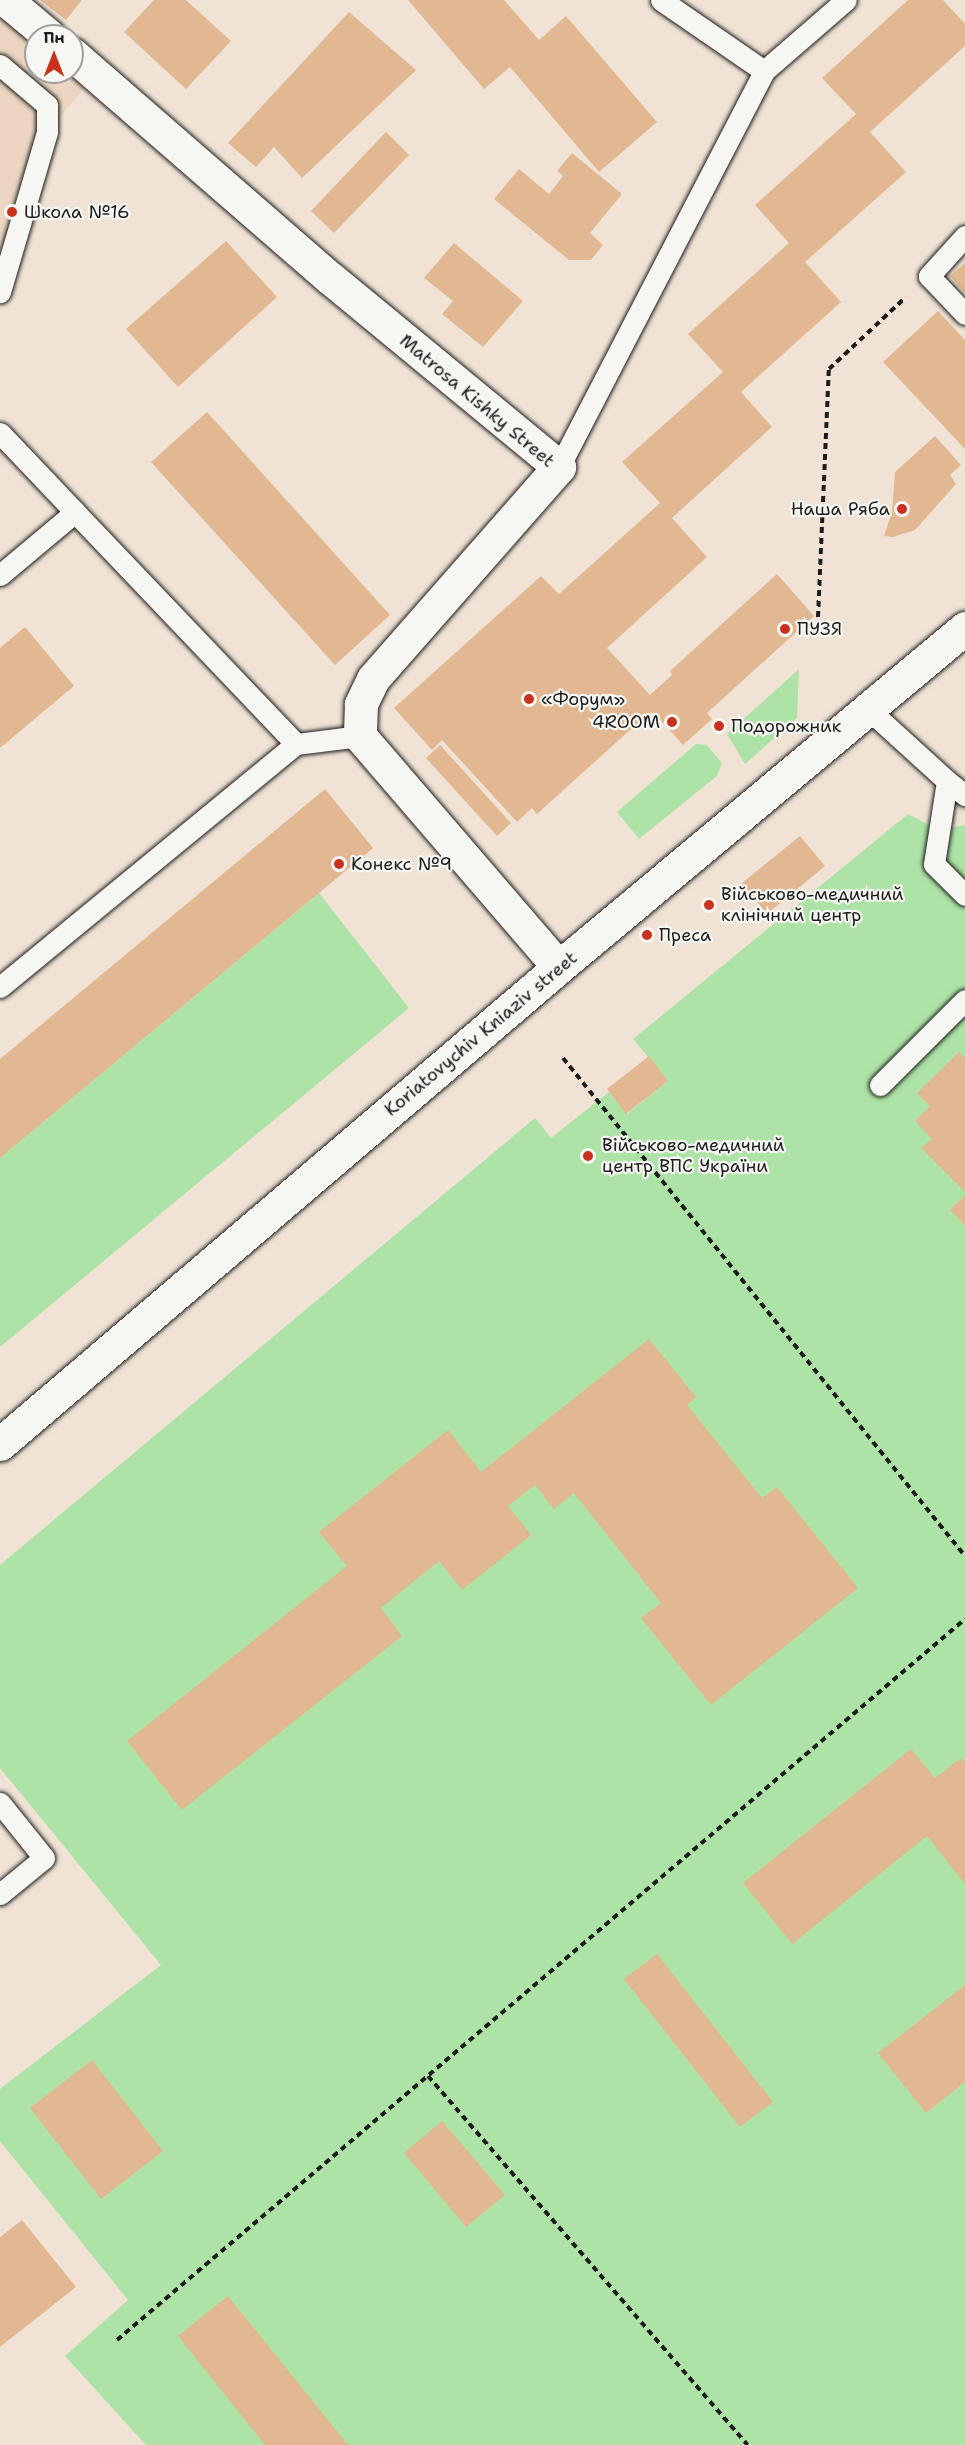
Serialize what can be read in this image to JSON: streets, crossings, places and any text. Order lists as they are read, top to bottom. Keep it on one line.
{"streets":{"street":["Matrosa Kishky Street","Koriatovychiv Kniaziv street"]},"places":["Школа №16","Наша Ряба","ПУЗЯ","«Форум»","4ROOM","Подорожник","Конекс №9","Військово-медичний клінічний центр","Преса","Військово-медичний центр ВПС України"],"north":"top"}
